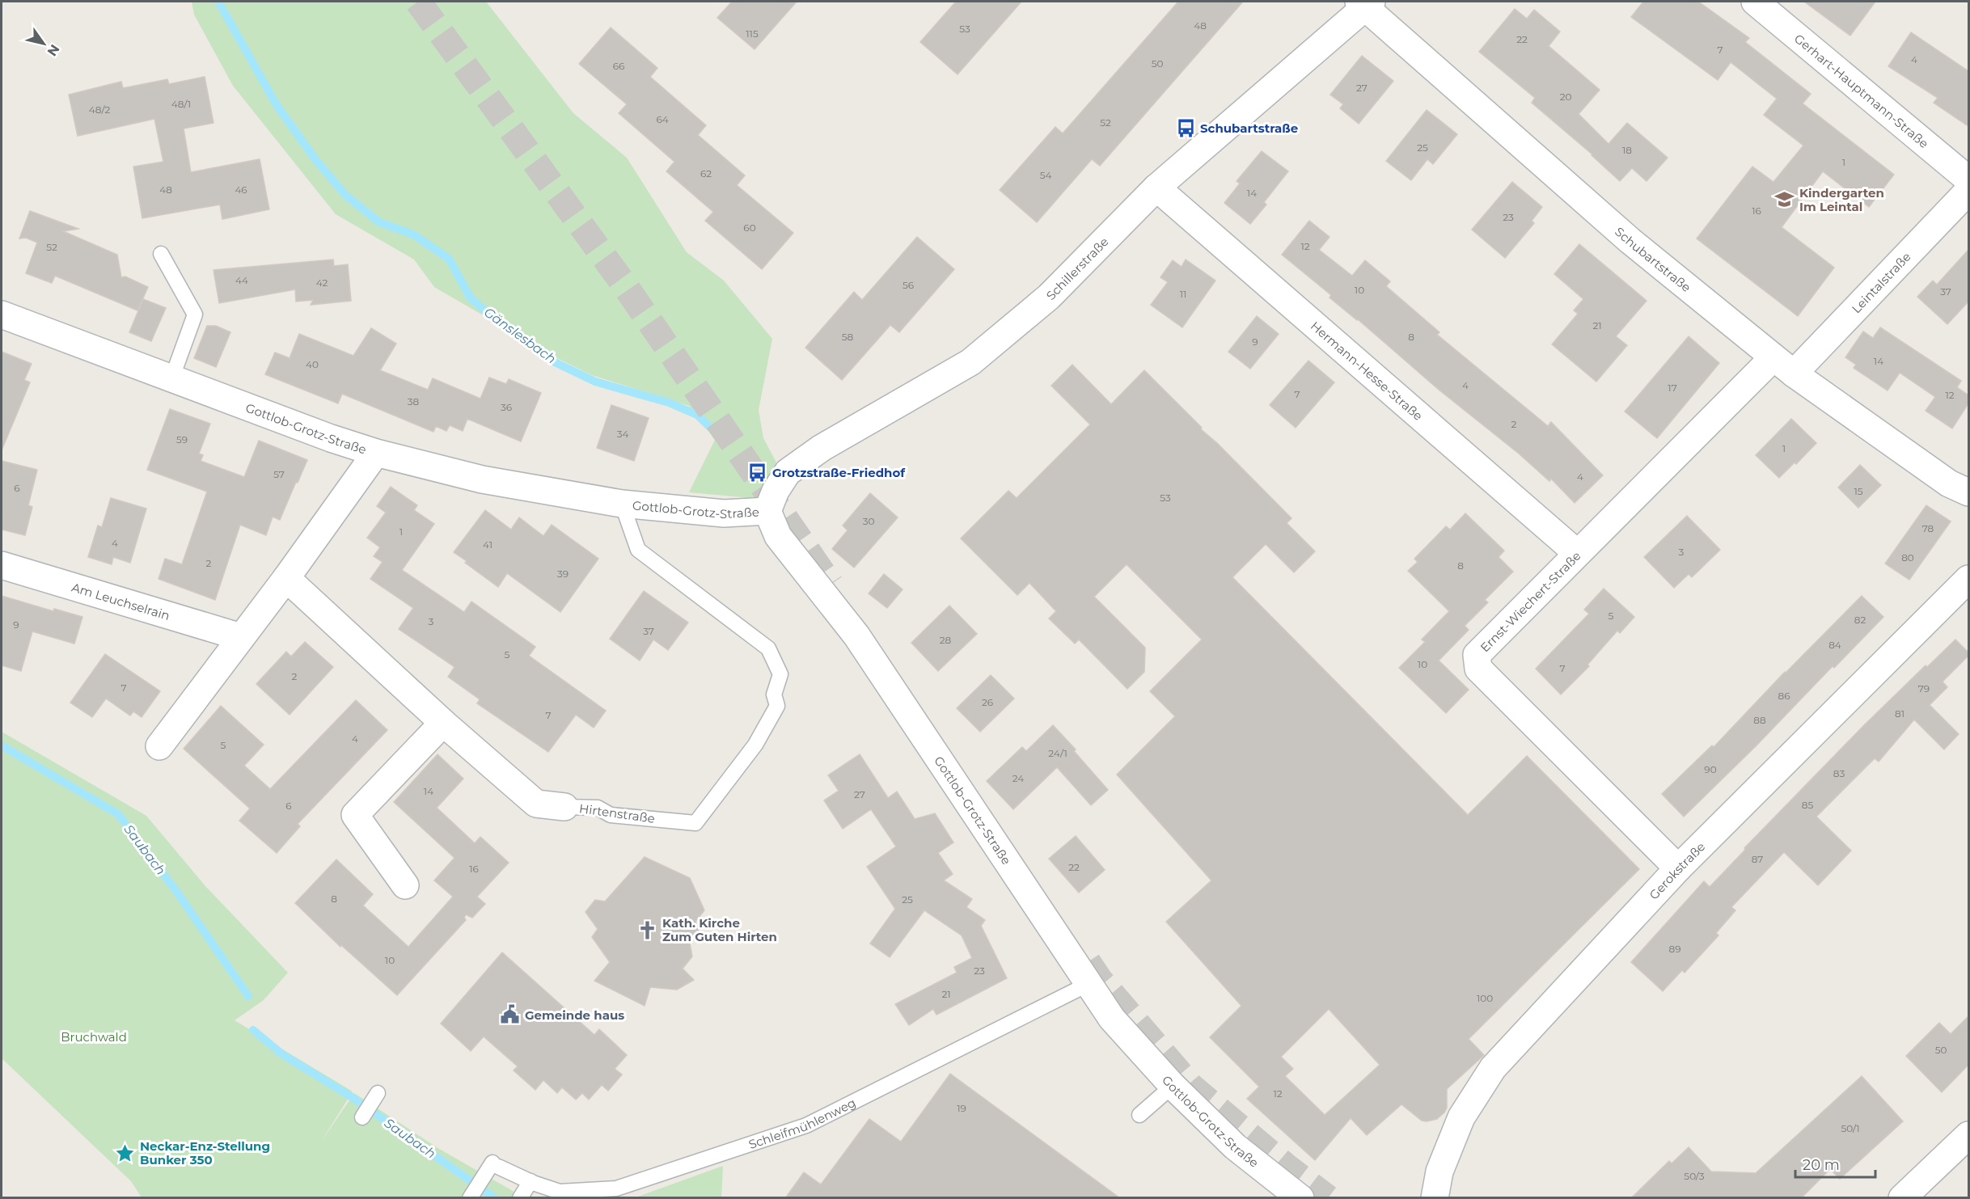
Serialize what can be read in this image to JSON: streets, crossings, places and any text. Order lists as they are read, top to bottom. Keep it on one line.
{"streets":{"street":["Gerhart-Hauptmann-Straße","Schubartstraße","Schillerstraße","Leintalstraße","Hermann-Hesse-Straße","Gottlob-Grotz-Straße","Am Leuchselrain","Ernst-Wiechert-Straße","Hirtenstraße","Gerokstraße"],"lane":["Schleifmühlenweg"]},"crossings":[["Schubartstraße","Schillerstraße"],["Schubartstraße","Leintalstraße"],["Schubartstraße","Ernst-Wiechert-Straße"],["Schillerstraße","Hermann-Hesse-Straße"],["Schillerstraße","Gottlob-Grotz-Straße"],["Hermann-Hesse-Straße","Ernst-Wiechert-Straße"],["Gottlob-Grotz-Straße","Hirtenstraße"],["Gottlob-Grotz-Straße","Schleifmühlenweg"],["Ernst-Wiechert-Straße","Gerokstraße"]],"water":["Gänslesbach","Saubach"],"parks":["Bruchwald"],"places":{"bus stop":["Schubartstraße","Grotzstraße-Friedhof"],"school or university":["Kindergarten Im Leintal"],"church":["Kath. Kirche Zum Guten Hirten"],"public building":["Gemeinde haus"],"place":["Neckar-Enz-Stellung Bunker 350"]},"house_numbers":["48","53","115","22","7","4","50","66","27","20","48/1","48/2","64","52","25","18","1","62","54","48","46","14","16","23","60","12","52","44","42","56","10","37","11","21","58","8","9","14","40","4","17","7","12","38","36","2","34","59","1","57","4","6","15","53","30","78","1","4","41","3","80","2","8","39","5","82","3","9","37","28","84","5","10","7","2","7","79","86","26","81","7","88","4","5","24/1","90","83","24","14","27","85","6","87","22","16","8","25","89","10","23","21","100","50","12","19","50/1","50/3"],"scale_bar":"20 m","north":"bottom right"}
